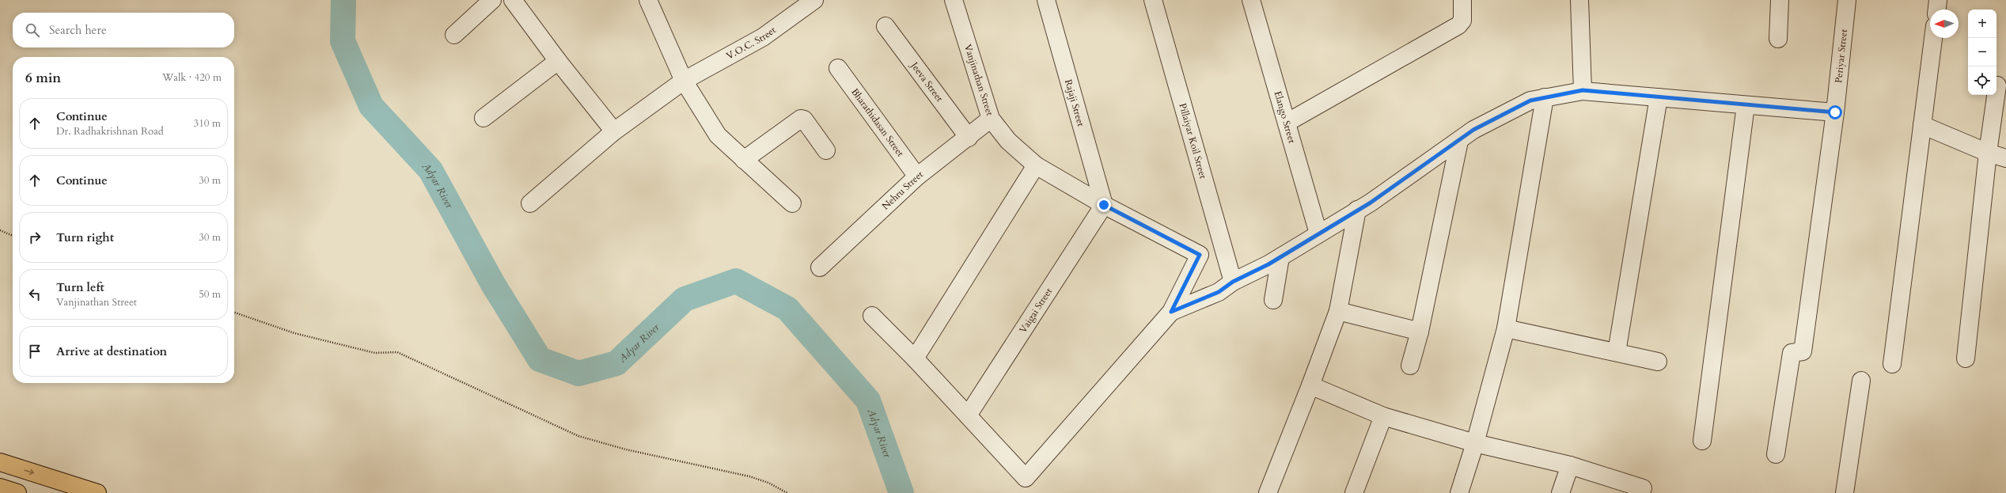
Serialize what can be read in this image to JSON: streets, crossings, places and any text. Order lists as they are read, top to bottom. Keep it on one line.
{"streets":{"street":["V.O.C. Street","Periyar Street","Vanjinathan Street","Jeeva Street","Rajaji Street","Elango Street","Bharathidasan Street","Pillaiyar Koil Street","Nehru Street","Vaigai Street"]},"crossings":[["Vanjinathan Street","Rajaji Street"],["Vanjinathan Street","Nehru Street"],["Vanjinathan Street","Vaigai Street"],["Jeeva Street","Nehru Street"],["Rajaji Street","Vaigai Street"],["Bharathidasan Street","Nehru Street"]],"water":["Adyar River"],"north":"left","page":{"map_buttons":["+","−"],"search":"Search here","heading":["6 min","Walk · 420 m"],"list":[["Continue","Dr. Radhakrishnan Road","310 m"],["Continue","30 m"],["Turn right","30 m"],["Turn left","Vanjinathan Street","50 m"],"Arrive at destination"]}}
